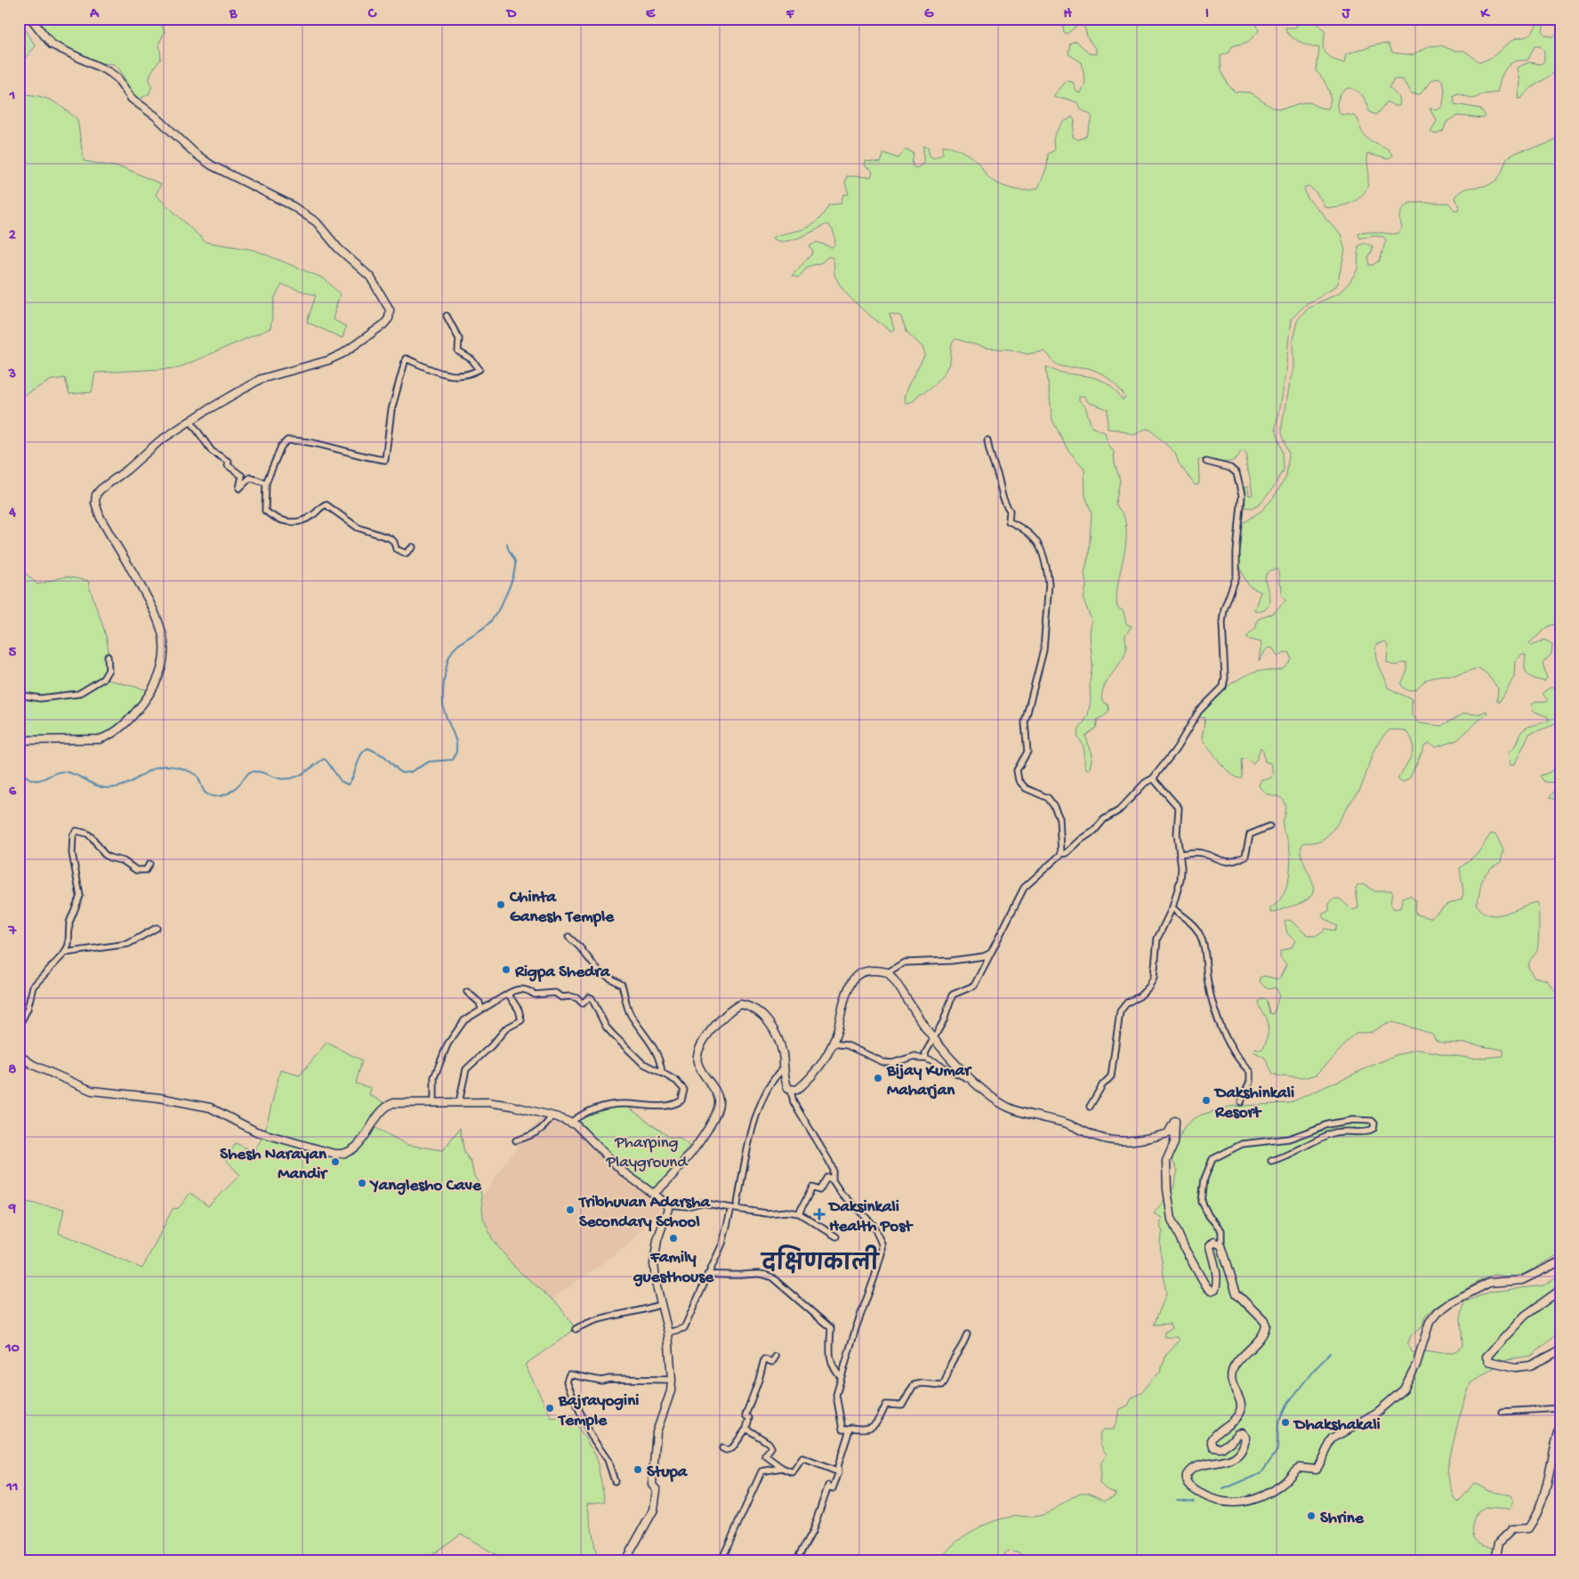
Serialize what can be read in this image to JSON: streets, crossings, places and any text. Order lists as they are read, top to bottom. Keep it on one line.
{"districts":["दक्षि‍णकाली"],"parks":["Pharping Playground"],"places":{"other":["Chinta Ganesh Temple","Rigpa Shedra","Bijay Kumar Maharjan","Dakshinkali Resort","Shesh Narayan Mandir","Yanglesho Cave","Tribhuvan Adarsha Secondary School","Family guesthouse","Bajrayogini Temple","Dhakshakali","Stupa","Shrine"],"health":["Daksinkali Health Post"]},"grid":{"columns":["A","B","C","D","E","F","G","H","I","J","K"],"rows":["1","2","3","4","5","6","7","8","9","10","11"]}}
